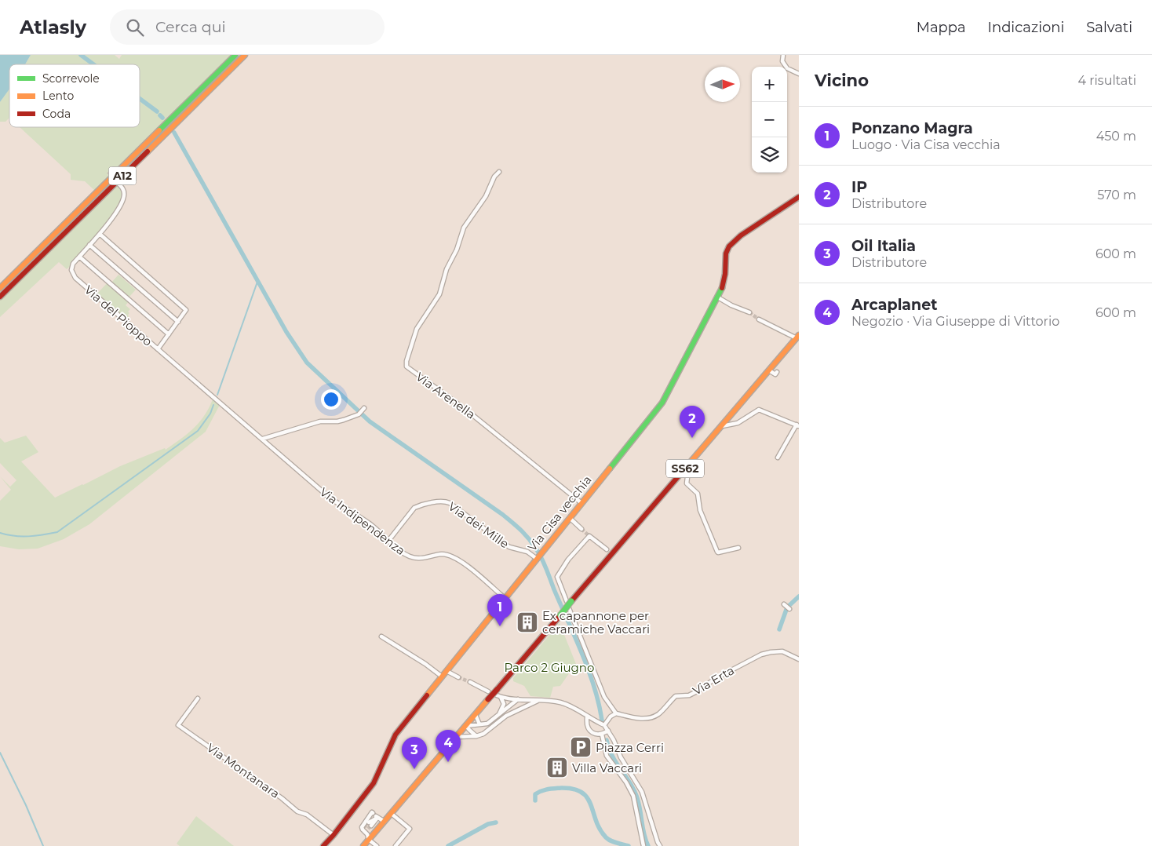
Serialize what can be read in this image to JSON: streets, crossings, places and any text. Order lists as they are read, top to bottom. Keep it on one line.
{"streets":{"main road":["A12","SS62","Via Cisa vecchia"],"street":["Via del Pioppo","Via Arenella","Via Indipendenza","Via dei Mille","Via Erta","Via Montanara"]},"crossings":[["Via del Pioppo","Via Indipendenza"],["Via Arenella","Via Cisa vecchia"],["Via Cisa vecchia","Via Indipendenza"],["Via Cisa vecchia","Via dei Mille"],["Via Cisa vecchia","Via Montanara"],["Via Indipendenza","Via dei Mille"]],"parks":["Parco 2 Giugno"],"places":{"building":["Ex capannone per ceramiche Vaccari","Villa Vaccari"],"parking":["Piazza Cerri"]},"legend":["Scorrevole","Lento","Coda"],"north":"right","page":{"header":"Atlasly","search":"Cerca qui","nav":["Mappa","Indicazioni","Salvati"],"heading":["Vicino","4 risultati"],"map_buttons":["+","−"],"list":[{"mark":"1","name":"Ponzano Magra","note":"Luogo · Via Cisa vecchia","value":"450 m"},{"mark":"2","name":"IP","note":"Distributore","value":"570 m"},{"mark":"3","name":"Oil Italia","note":"Distributore","value":"600 m"},{"mark":"4","name":"Arcaplanet","note":"Negozio · Via Giuseppe di Vittorio","value":"600 m"}],"pins":["2","1","4","3"]}}
